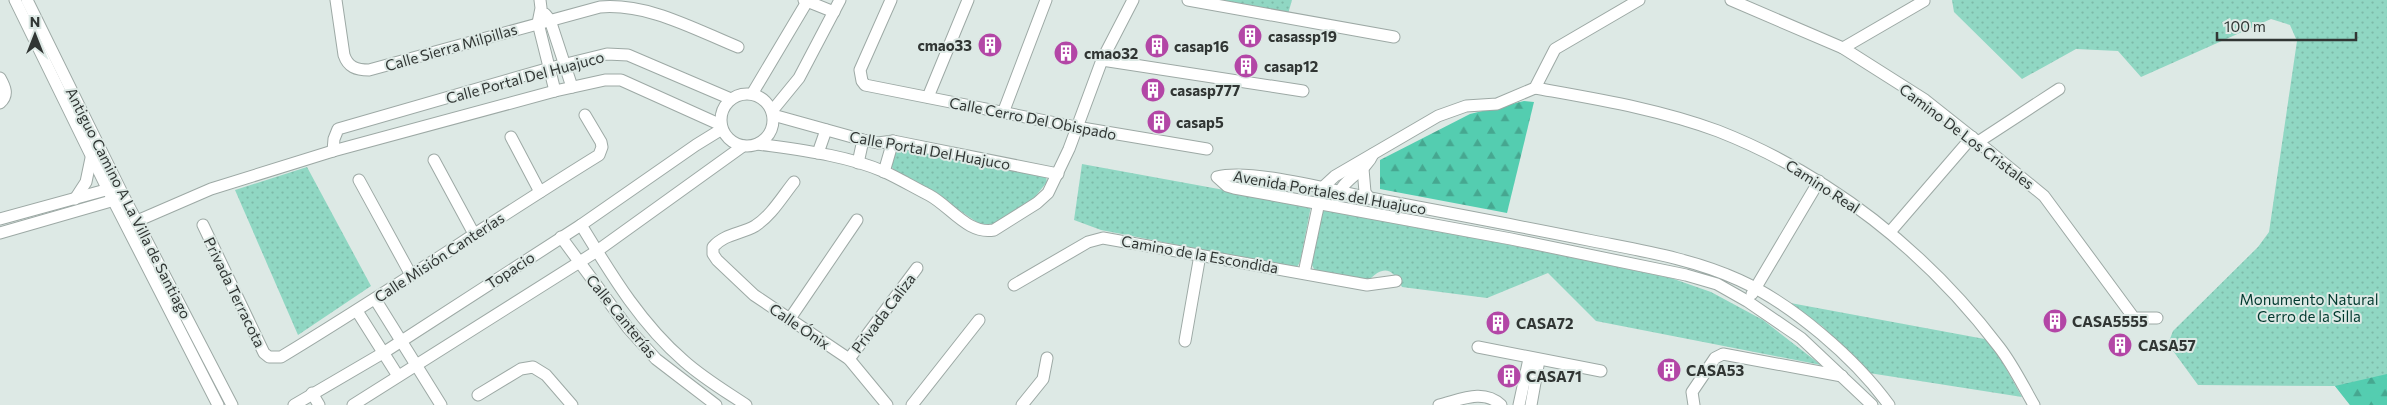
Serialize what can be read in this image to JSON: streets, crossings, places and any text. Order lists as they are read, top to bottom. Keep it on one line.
{"streets":{"street":["Calle Sierra Milpillas","Calle Portal Del Huajuco","Calle Cerro Del Obispado","Camino De Los Cristales","Camino Real","Avenida Portales del Huajuco","Antiguo Camino A La Villa de Santiago","Camino de la Escondida","Calle Misión Canterías","Topacio","Privada Terracota","Privada Caliza","Calle Canterías","Calle Ónix"]},"crossings":[["Calle Portal Del Huajuco","Calle Cerro Del Obispado"],["Calle Portal Del Huajuco","Antiguo Camino A La Villa de Santiago"],["Calle Portal Del Huajuco","Topacio"],["Calle Misión Canterías","Privada Terracota"],["Topacio","Calle Canterías"],["Privada Caliza","Calle Ónix"]],"parks":["Monumento Natural Cerro de la Silla"],"places":{"building":["casassp19","cmao33","casap16","cmao32","casap12","casasp777","casap5","CASA5555","CASA72","CASA57","CASA53","CASA71"]},"scale_bar":"100 m","north":"top"}
